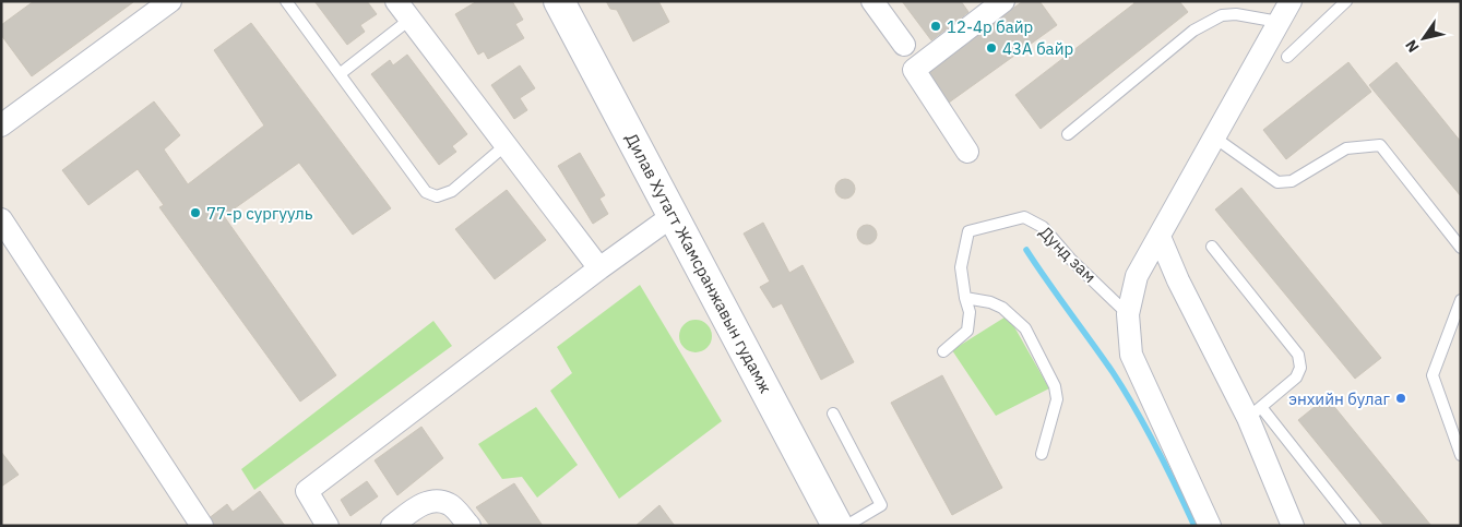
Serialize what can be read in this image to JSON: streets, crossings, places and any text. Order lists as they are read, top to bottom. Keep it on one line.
{"streets":{"main road":["Дилав Хутагт Жамсранжавын гудамж"],"lane":["Дунд зам"]},"places":["12-4р байр","43А байр","77-р сургууль","энхийн булаг"],"north":"bottom left"}
